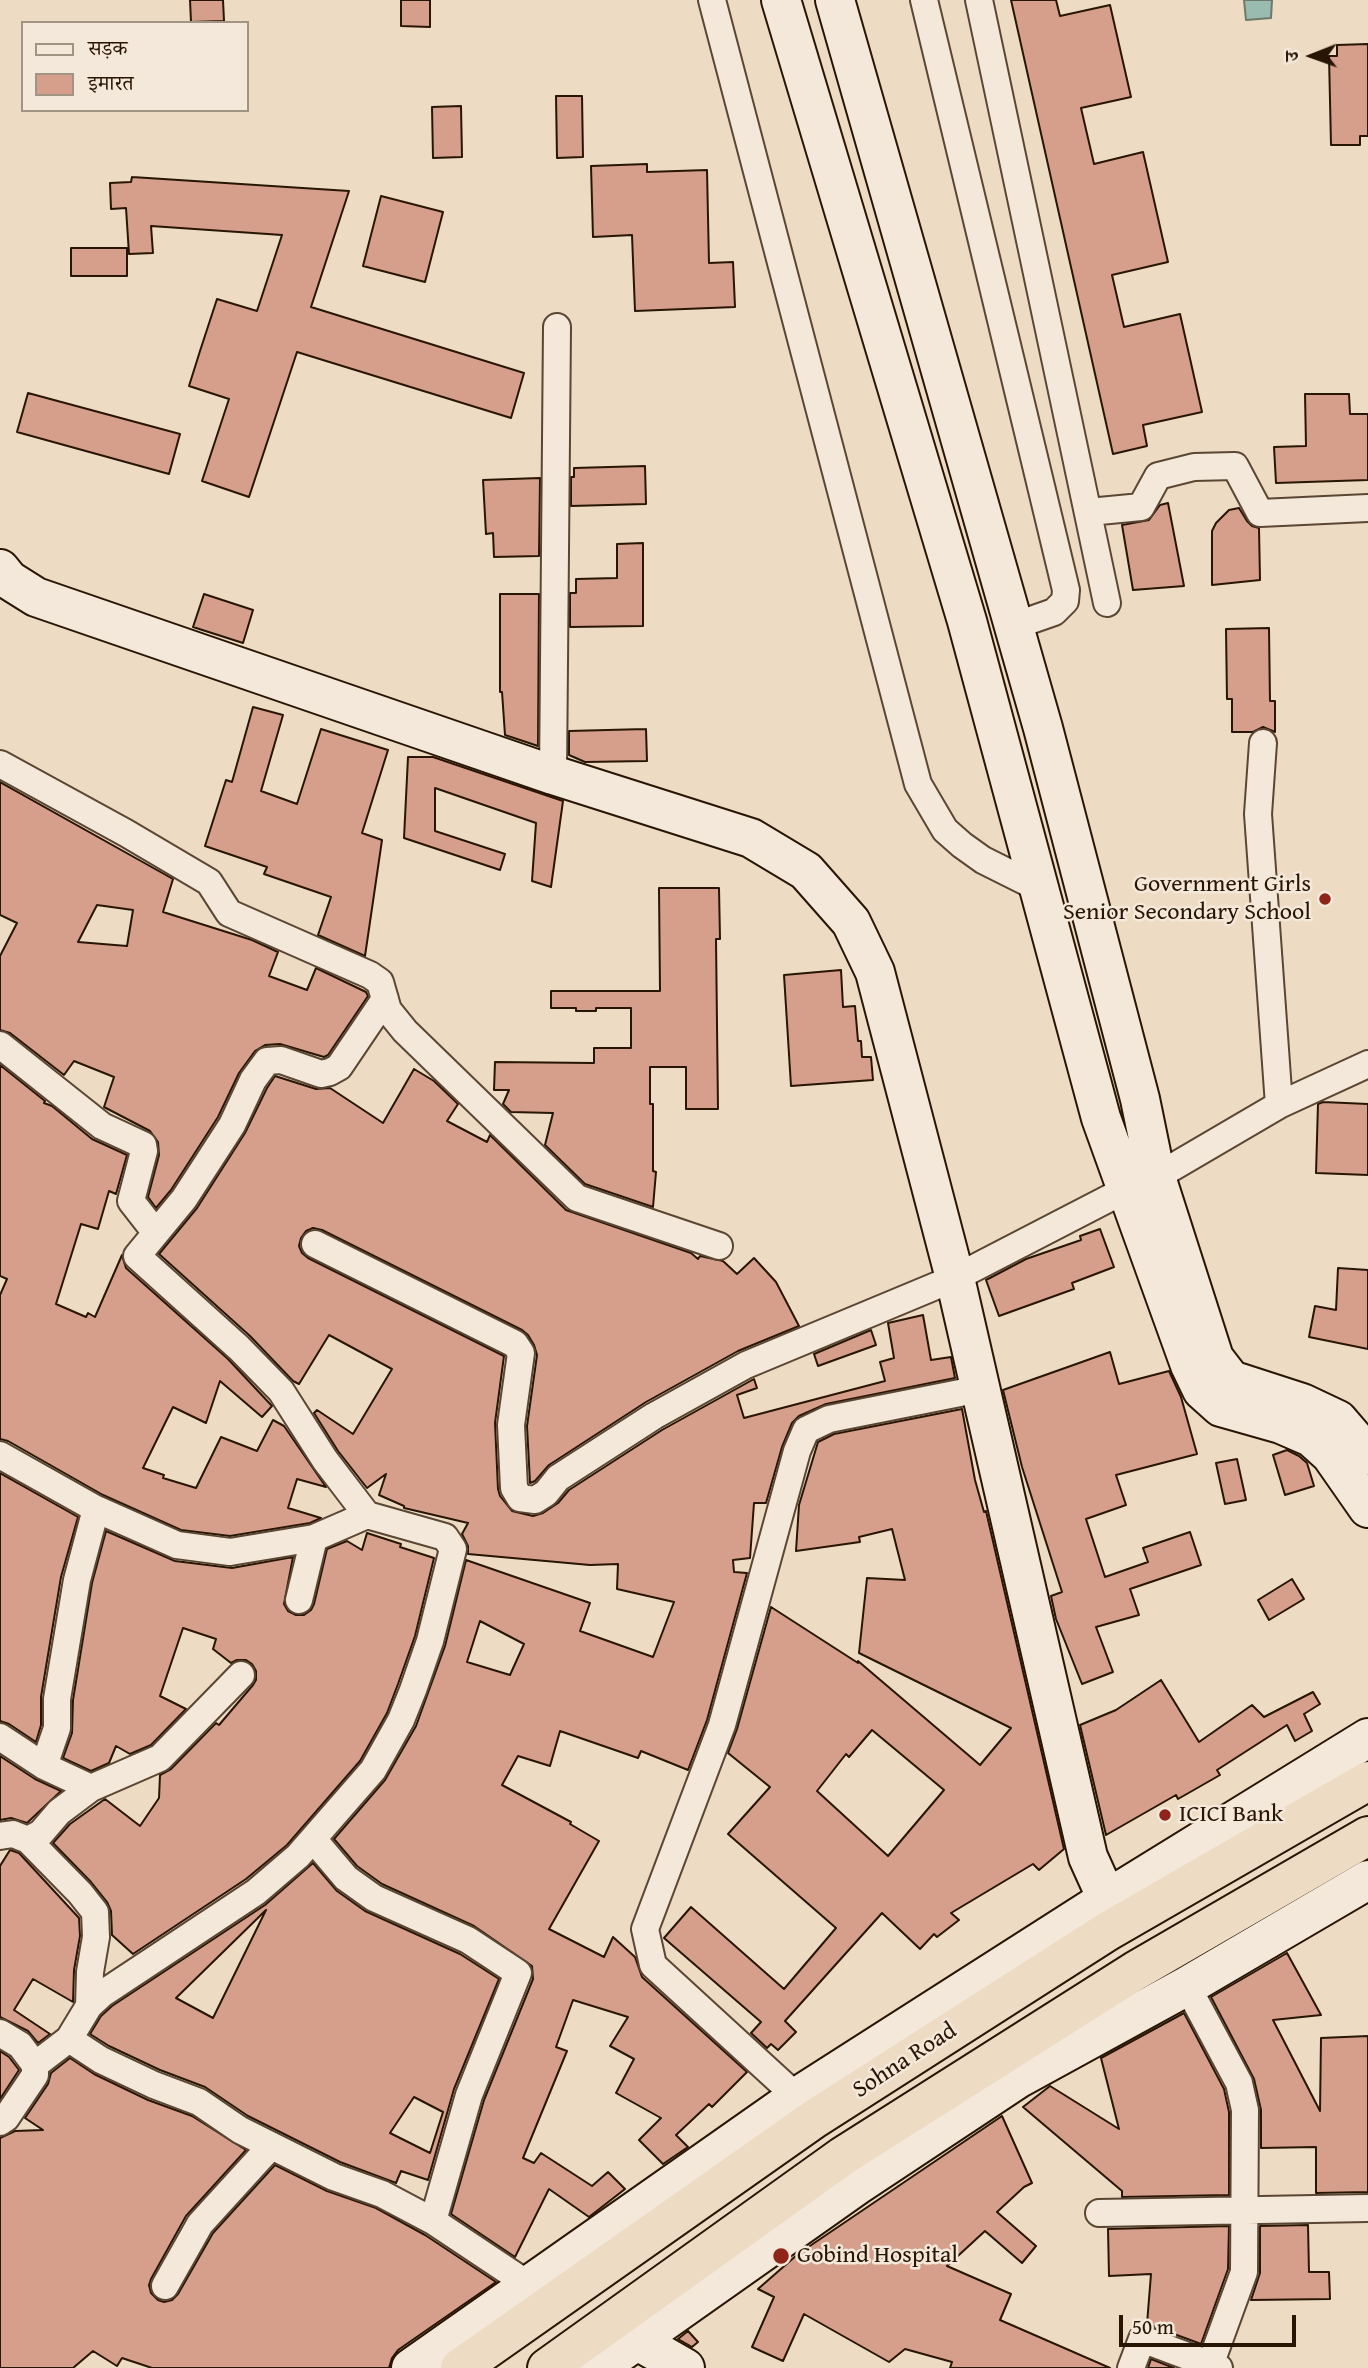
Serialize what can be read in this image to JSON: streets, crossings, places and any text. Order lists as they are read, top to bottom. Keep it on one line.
{"streets":{"highway":["Sohna Road"]},"places":["Government Girls Senior Secondary School","ICICI Bank","Gobind Hospital"],"legend":["सड़क","इमारत"],"scale_bar":"50 m","north":"left"}
